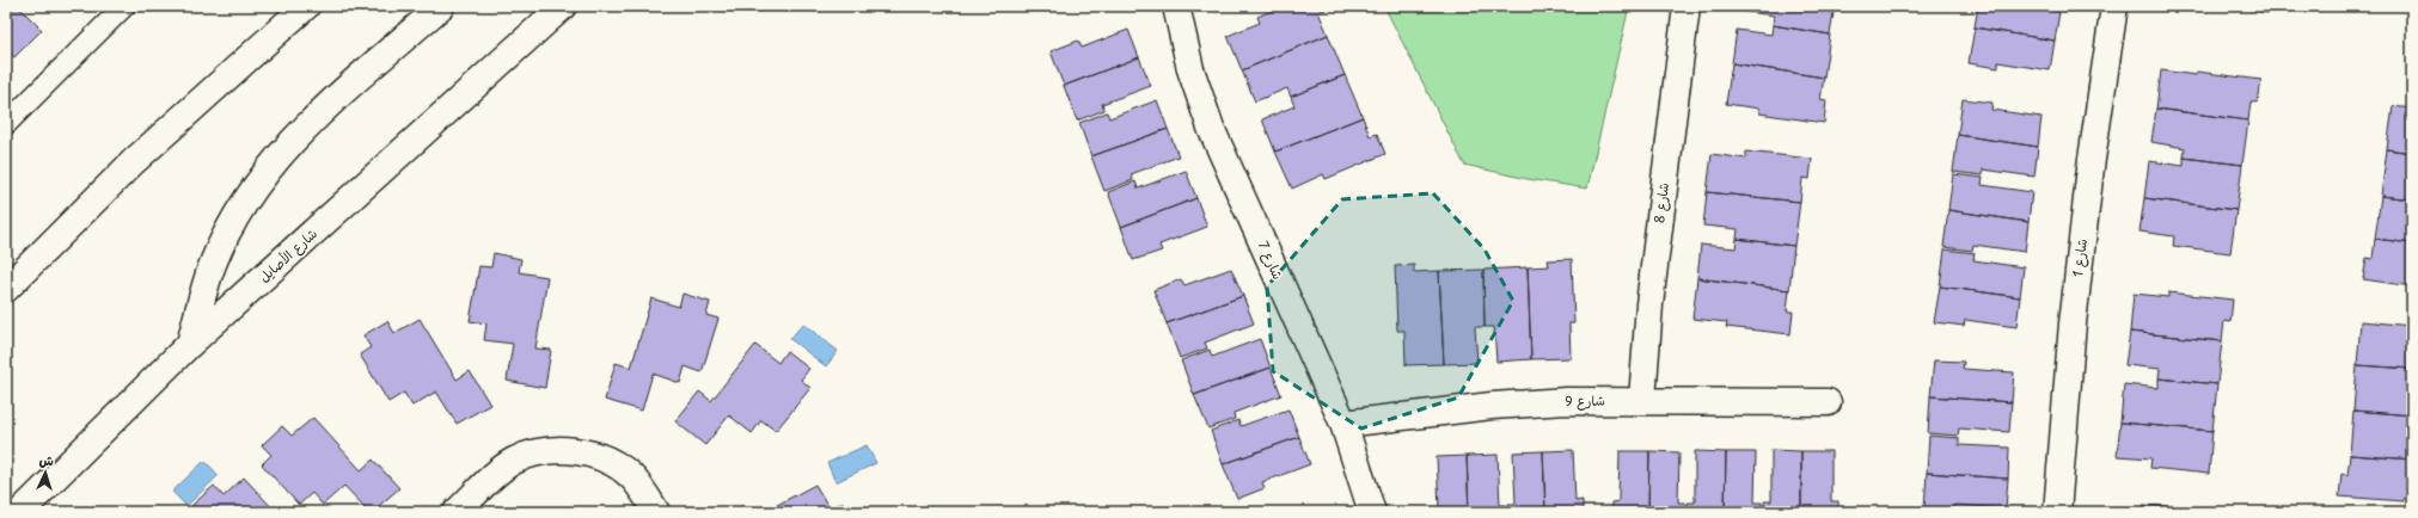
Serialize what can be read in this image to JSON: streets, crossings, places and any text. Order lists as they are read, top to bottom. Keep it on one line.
{"streets":{"street":["شارع 8","شارع الأصايل","شارع 1","شارع 7","شارع 9"]},"crossings":[["شارع 8","شارع 9"],["شارع 7","شارع 9"]],"north":"top"}
